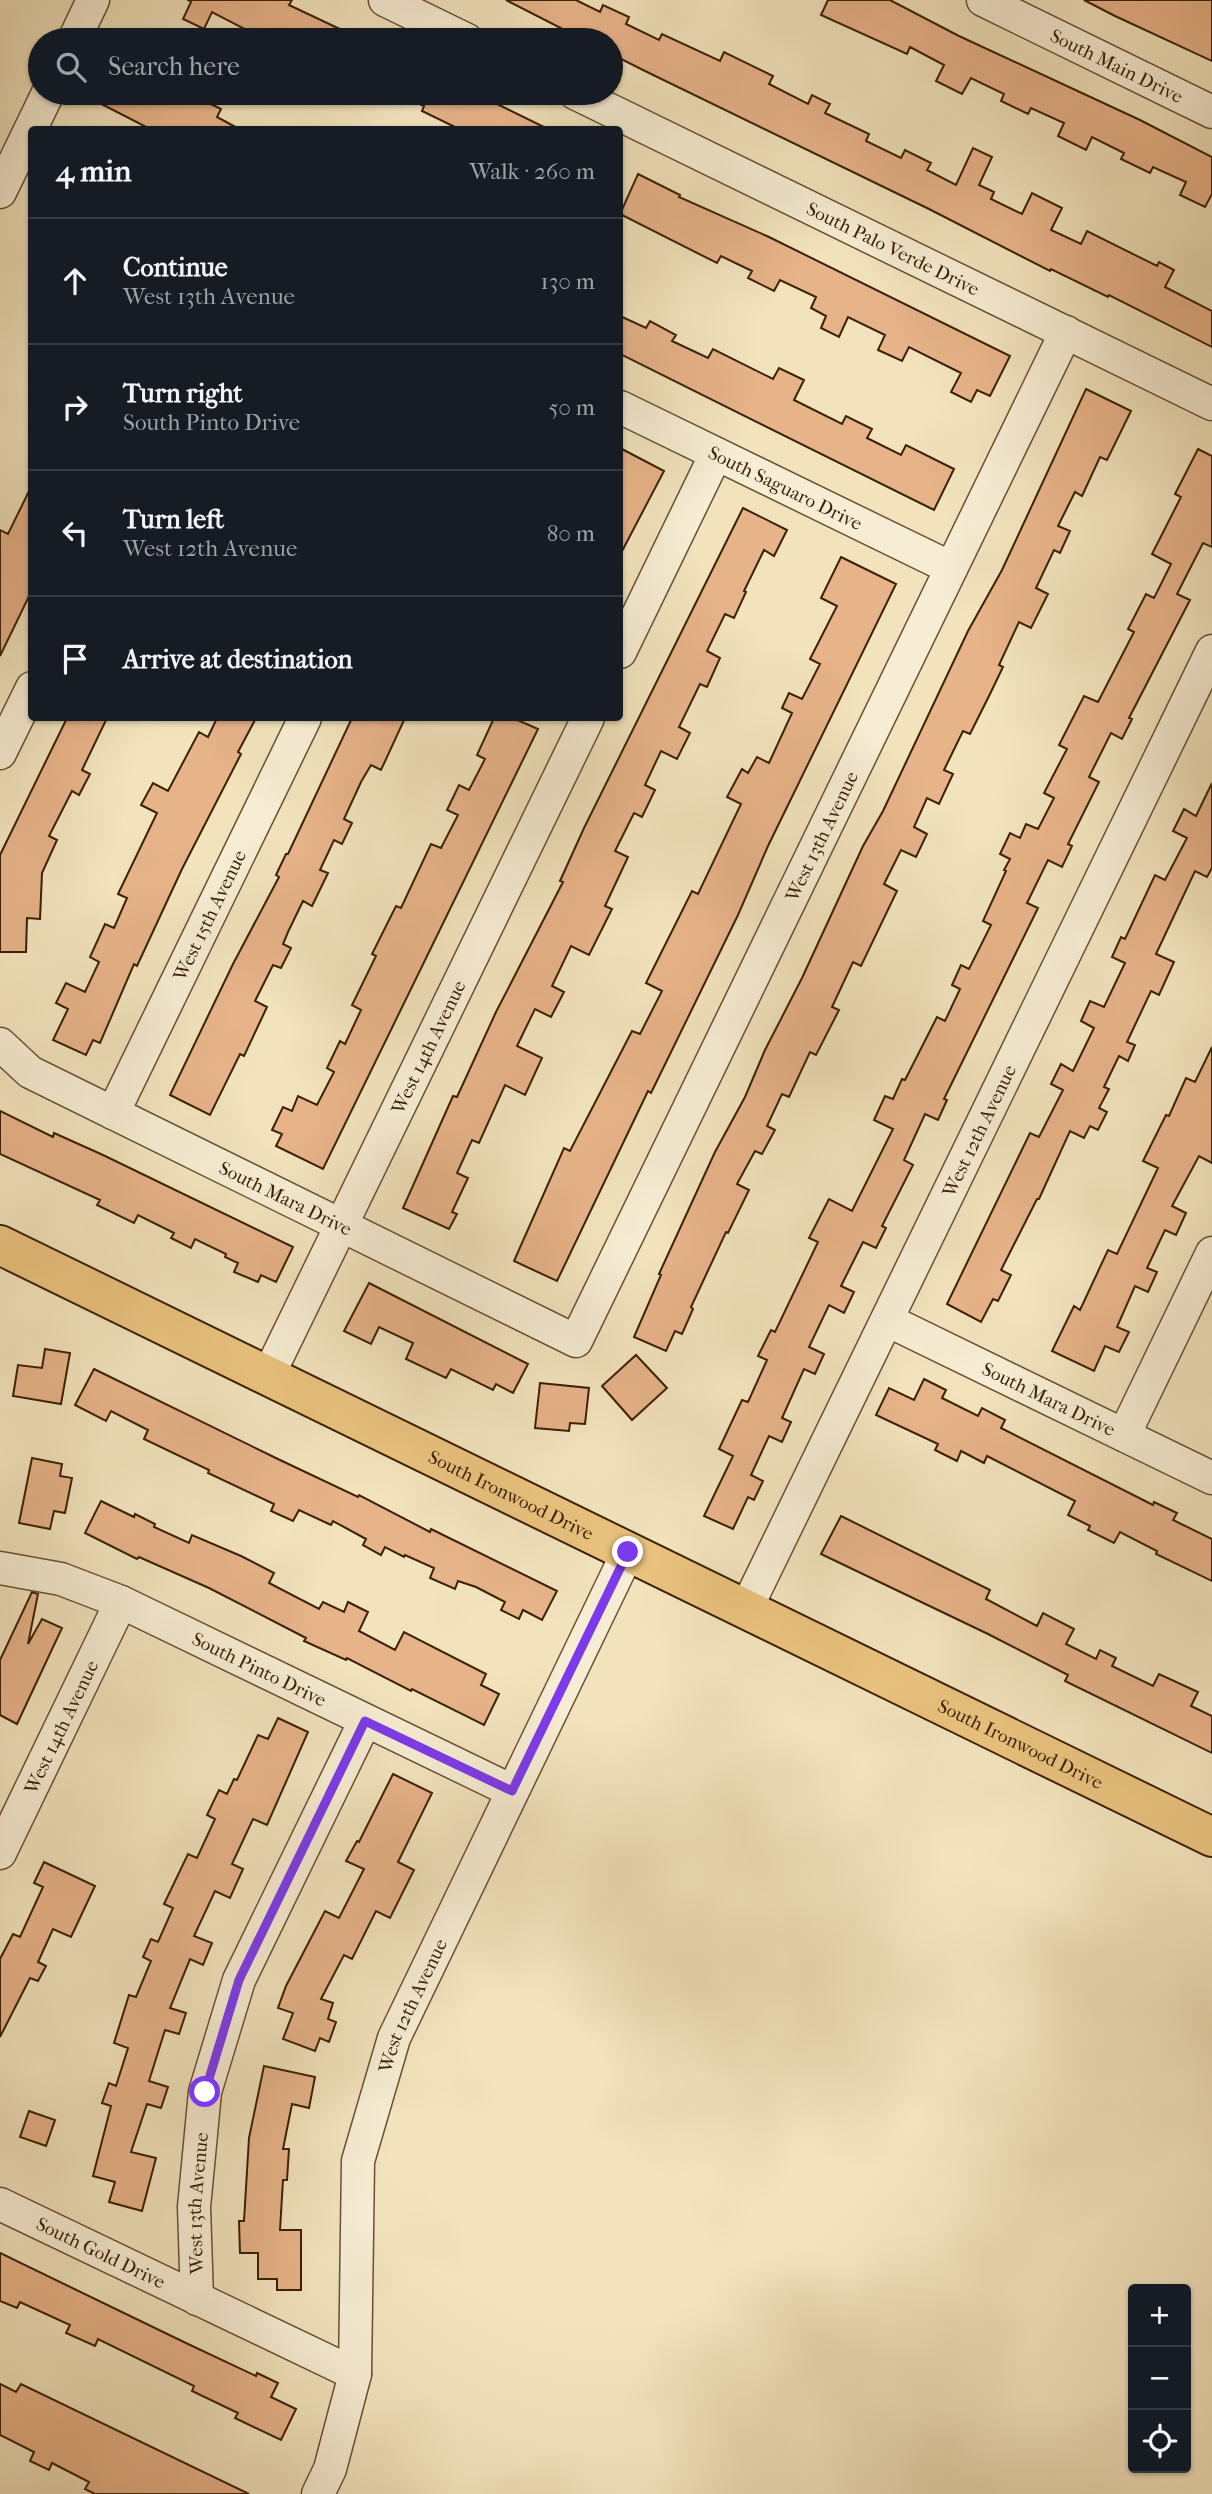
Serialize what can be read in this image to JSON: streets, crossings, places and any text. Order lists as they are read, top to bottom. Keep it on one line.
{"streets":{"main road":["South Ironwood Drive"],"street":["South Main Drive","South Palo Verde Drive","South Saguaro Drive","West 13th Avenue","West 15th Avenue","West 14th Avenue","West 12th Avenue","South Mara Drive","South Pinto Drive","South Gold Drive"]},"crossings":[["South Palo Verde Drive","West 13th Avenue"],["South Saguaro Drive","West 13th Avenue"],["West 13th Avenue","South Mara Drive"],["West 13th Avenue","South Pinto Drive"],["West 13th Avenue","South Gold Drive"],["West 15th Avenue","South Mara Drive"],["West 14th Avenue","South Mara Drive"],["West 14th Avenue","South Ironwood Drive"],["West 14th Avenue","South Pinto Drive"],["West 12th Avenue","South Mara Drive"],["West 12th Avenue","South Ironwood Drive"],["West 12th Avenue","South Pinto Drive"],["West 12th Avenue","South Gold Drive"]],"page":{"search":"Search here","heading":["4 min","Walk · 260 m"],"list":[["Continue","West 13th Avenue","130 m"],["Turn right","South Pinto Drive","50 m"],["Turn left","West 12th Avenue","80 m"],"Arrive at destination"],"map_buttons":["+","−"]}}
